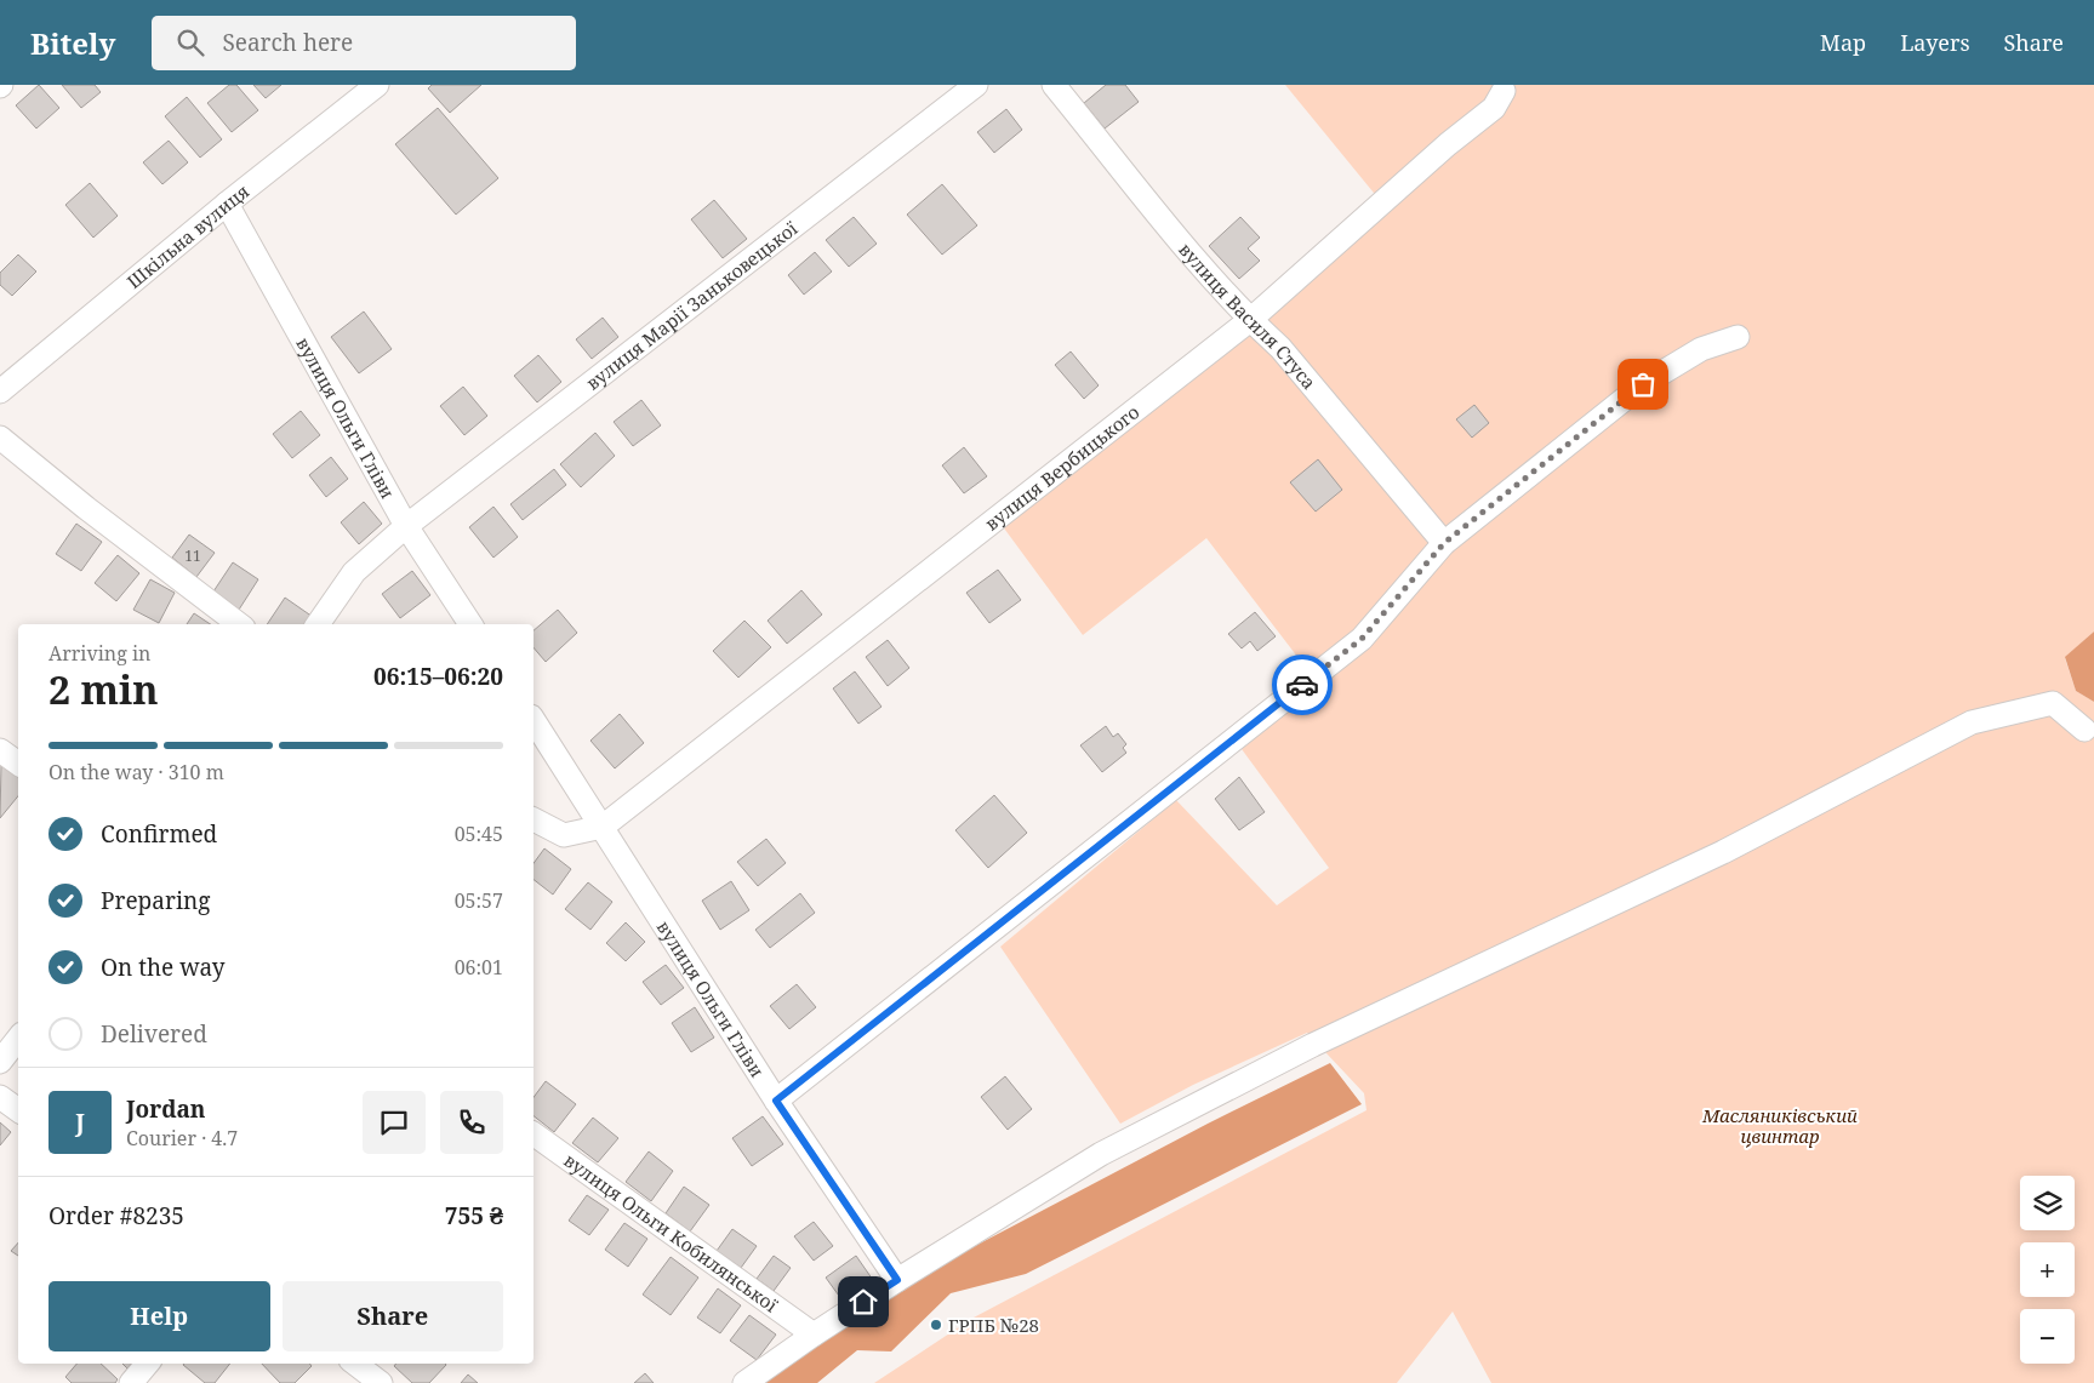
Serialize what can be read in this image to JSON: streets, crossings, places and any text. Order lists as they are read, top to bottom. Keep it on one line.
{"streets":{"street":["Шкільна вулиця","вулиця Марії Заньковецької","вулиця Василя Стуса","вулиця Ольги Гліви","вулиця Вербицького","вулиця Ольги Кобилянської"]},"crossings":[["Шкільна вулиця","вулиця Ольги Гліви"],["вулиця Марії Заньковецької","вулиця Ольги Гліви"],["вулиця Василя Стуса","вулиця Вербицького"],["вулиця Ольги Гліви","вулиця Вербицького"]],"parks":["Масляниківський цвинтар"],"places":["ГРПБ №28"],"house_numbers":["11"],"page":{"header":"Bitely","search":"Search here","nav":["Map","Layers","Share"],"heading":["2 min","Arriving in","06:15–06:20"],"panel":["Jordan","Courier · 4.7","Order #8235","755 ₴"],"bar":"On the way · 310 m","list":[["Confirmed","05:45"],["Preparing","05:57"],["On the way","06:01"],"Delivered"],"round":"J","map_buttons":["+","−"],"buttons":["Help","Share"]}}
